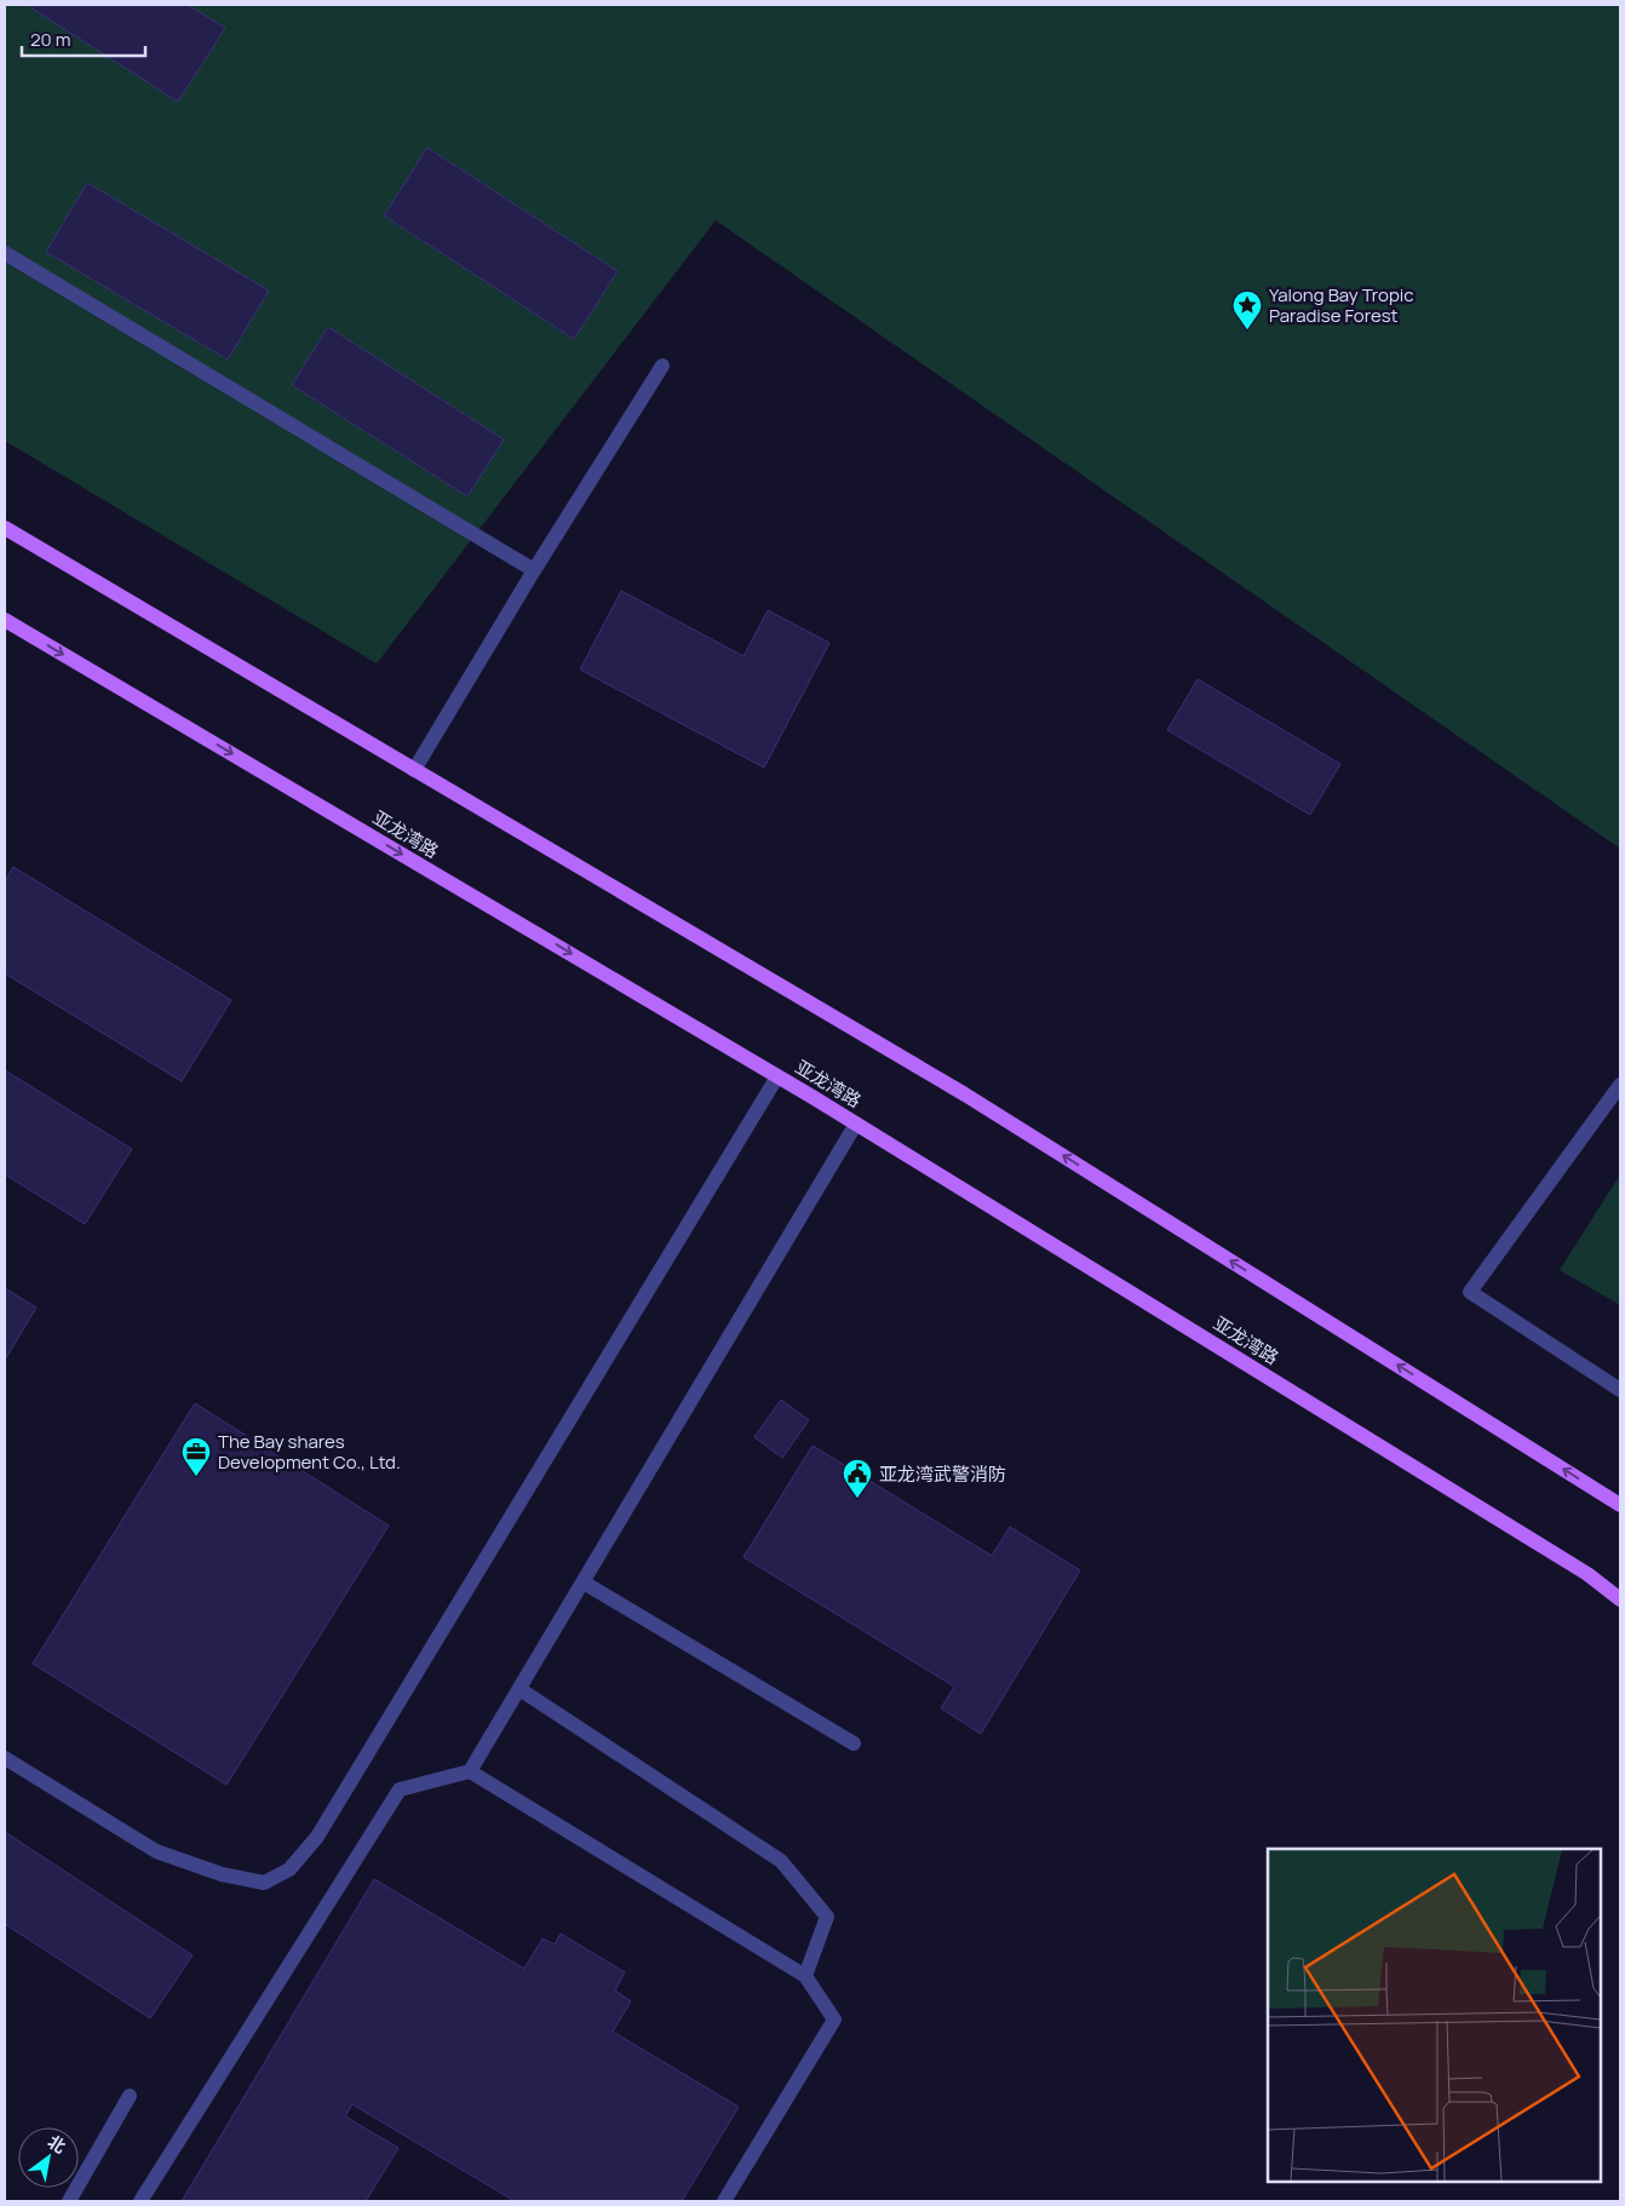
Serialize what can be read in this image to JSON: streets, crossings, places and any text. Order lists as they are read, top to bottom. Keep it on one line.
{"streets":{"main road":["亚龙湾路"]},"places":{"place":["Yalong Bay Tropic Paradise Forest"],"office":["The Bay shares Development Co., Ltd."],"public building":["亚龙湾武警消防"]},"scale_bar":"20 m","north":"top right"}
